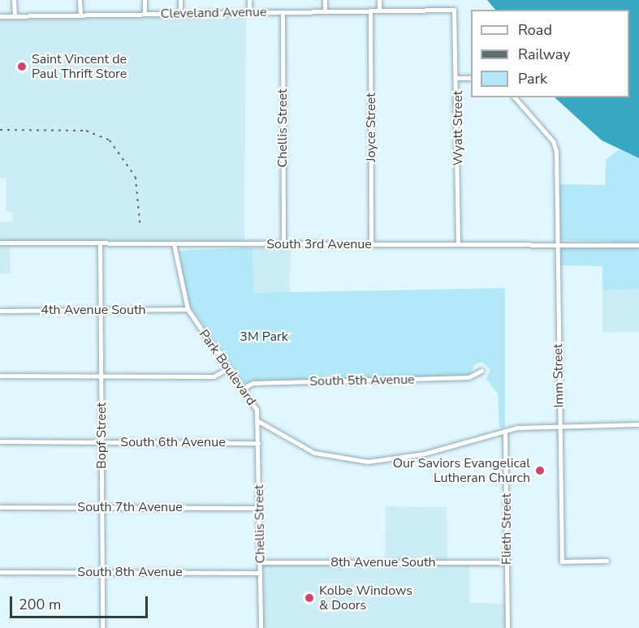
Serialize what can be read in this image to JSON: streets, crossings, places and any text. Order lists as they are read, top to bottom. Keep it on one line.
{"streets":{"street":["Cleveland Avenue","Joyce Street","Chellis Street","Wyatt Street","South 3rd Avenue","4th Avenue South","Park Boulevard","Imm Street","South 5th Avenue","Bopf Street","South 6th Avenue","South 7th Avenue","Flieth Street","8th Avenue South","South 8th Avenue"]},"crossings":[["Cleveland Avenue","Joyce Street"],["Cleveland Avenue","Chellis Street"],["Cleveland Avenue","Wyatt Street"],["Joyce Street","South 3rd Avenue"],["Chellis Street","South 3rd Avenue"],["Chellis Street","Park Boulevard"],["Chellis Street","South 6th Avenue"],["Chellis Street","South 7th Avenue"],["Chellis Street","8th Avenue South"],["Chellis Street","South 8th Avenue"],["Wyatt Street","South 3rd Avenue"],["South 3rd Avenue","Park Boulevard"],["South 3rd Avenue","Imm Street"],["South 3rd Avenue","Bopf Street"],["4th Avenue South","Park Boulevard"],["4th Avenue South","Bopf Street"],["Park Boulevard","Imm Street"],["Park Boulevard","South 5th Avenue"],["Park Boulevard","Flieth Street"],["Bopf Street","South 6th Avenue"],["Bopf Street","South 7th Avenue"],["Bopf Street","South 8th Avenue"],["Flieth Street","8th Avenue South"]],"parks":["3M Park"],"places":["Saint Vincent de Paul Thrift Store","Our Saviors Evangelical Lutheran Church","Kolbe Windows & Doors"],"legend":["Road","Railway","Park"],"scale_bar":"200 m"}
